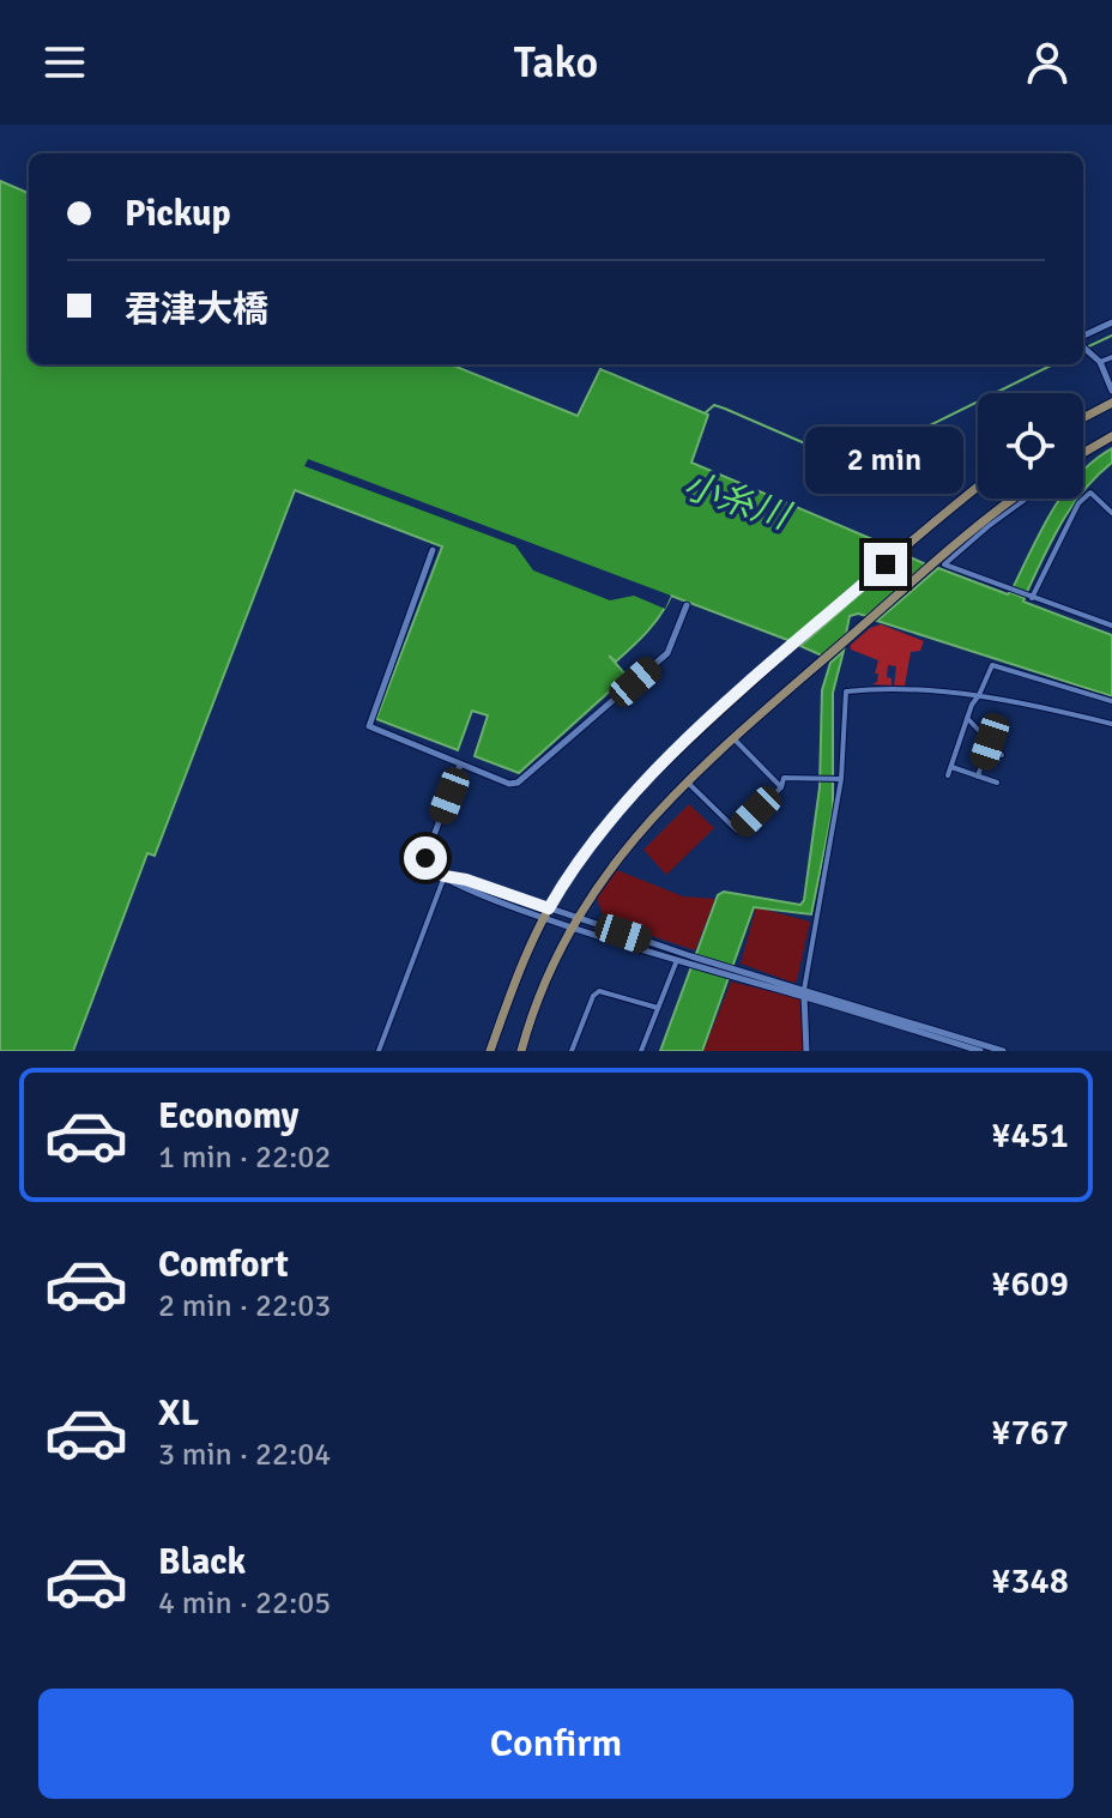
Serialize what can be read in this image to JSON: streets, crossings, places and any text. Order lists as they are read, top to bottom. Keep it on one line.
{"water":["小糸川"],"page":{"header":"Tako","banner":["Pickup","君津大橋"],"bubble":"2 min","list":[{"name":"Economy","note":"1 min · 22:02","value":"¥451"},{"name":"Comfort","note":"2 min · 22:03","value":"¥609"},{"name":"XL","note":"3 min · 22:04","value":"¥767"},{"name":"Black","note":"4 min · 22:05","value":"¥348"}],"buttons":"Confirm"}}
